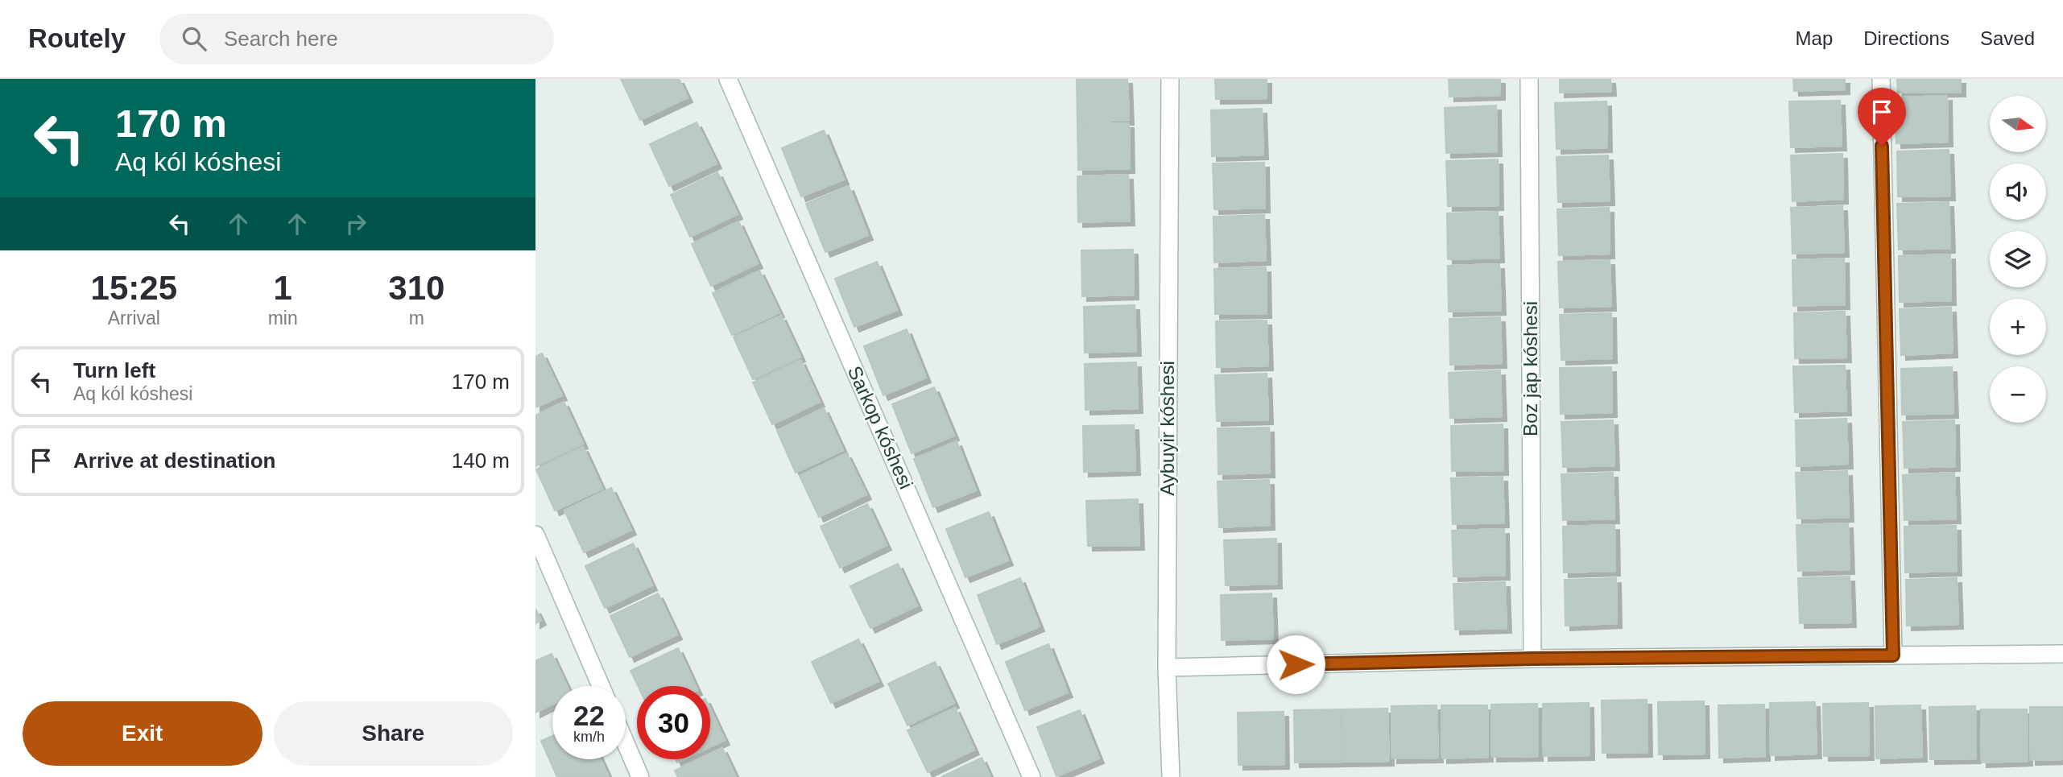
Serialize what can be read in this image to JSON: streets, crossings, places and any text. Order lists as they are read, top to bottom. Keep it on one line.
{"streets":{"street":["Boz jap kóshesi","Sarkop kóshesi","Aybuyir kóshesi"]},"north":"right","page":{"header":"Routely","search":"Search here","nav":["Map","Directions","Saved"],"turn":["170 m","Aq kól kóshesi"],"map_buttons":["+","−"],"eta":["15:25","Arrival","1","min","310","m"],"list":[{"name":"Turn left","note":"Aq kól kóshesi","value":"170 m"},{"name":"Arrive at destination","value":"140 m"}],"speed":"22 km/h","limit":"30","buttons":["Exit","Share"]}}
